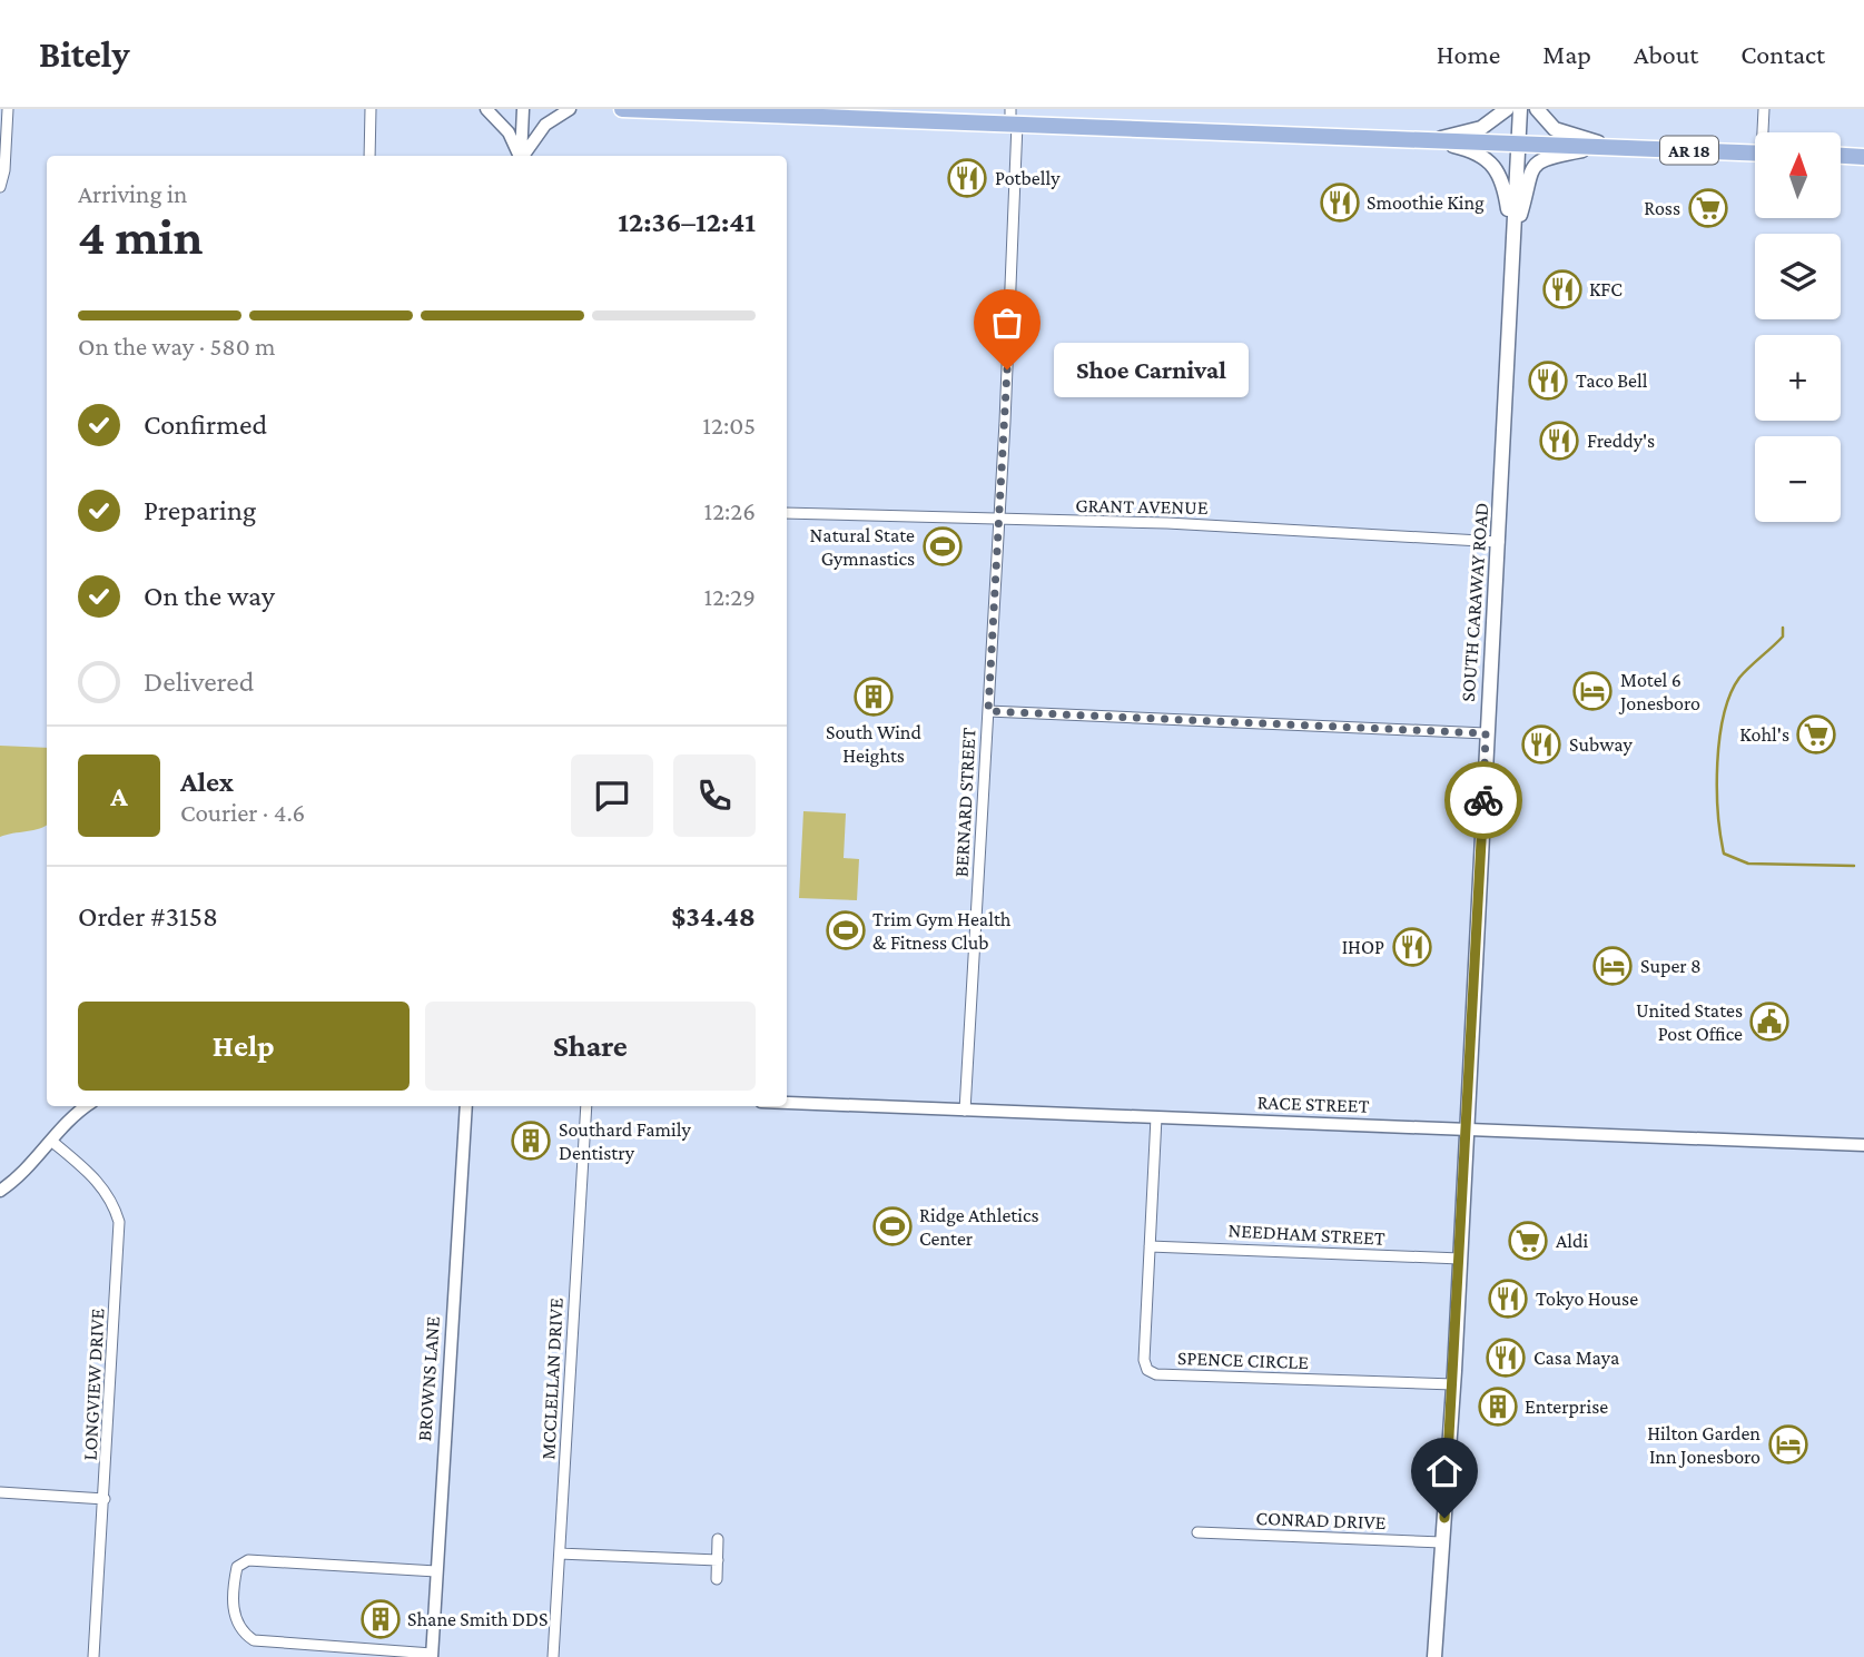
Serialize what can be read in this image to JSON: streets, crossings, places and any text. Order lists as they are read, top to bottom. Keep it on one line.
{"streets":{"main road":["AR 18","SOUTH CARAWAY ROAD"],"street":["GRANT AVENUE","BERNARD STREET","RACE STREET","NEEDHAM STREET","SPENCE CIRCLE","BROWNS LANE","MCCLELLAN DRIVE","LONGVIEW DRIVE","CONRAD DRIVE"]},"crossings":[["AR 18","SOUTH CARAWAY ROAD"],["AR 18","BERNARD STREET"],["GRANT AVENUE","SOUTH CARAWAY ROAD"],["GRANT AVENUE","BERNARD STREET"],["SOUTH CARAWAY ROAD","RACE STREET"],["SOUTH CARAWAY ROAD","NEEDHAM STREET"],["SOUTH CARAWAY ROAD","SPENCE CIRCLE"],["SOUTH CARAWAY ROAD","CONRAD DRIVE"],["BERNARD STREET","RACE STREET"],["RACE STREET","SPENCE CIRCLE"],["NEEDHAM STREET","SPENCE CIRCLE"]],"places":{"restaurant":["Potbelly","Smoothie King","KFC","Taco Bell","Freddy's","Subway","IHOP","Tokyo House","Casa Maya"],"supermarket":["Ross","Kohl's","Aldi"],"other":["Shoe Carnival"],"sports":["Natural State Gymnastics","Trim Gym Health & Fitness Club","Ridge Athletics Center"],"hotel":["Motel 6 Jonesboro","Super 8","Hilton Garden Inn Jonesboro"],"building":["South Wind Heights","Southard Family Dentistry","Enterprise","Shane Smith DDS"],"public building":["United States Post Office"]},"north":"top","page":{"header":"Bitely","nav":["Home","Map","About","Contact"],"map_buttons":["+","−"],"heading":["4 min","Arriving in","12:36–12:41"],"panel":["Alex","Courier · 4.6","Order #3158","$34.48"],"bar":"On the way · 580 m","bubble":"Shoe Carnival","list":[["Confirmed","12:05"],["Preparing","12:26"],["On the way","12:29"],"Delivered"],"round":"A","buttons":["Help","Share"]}}
